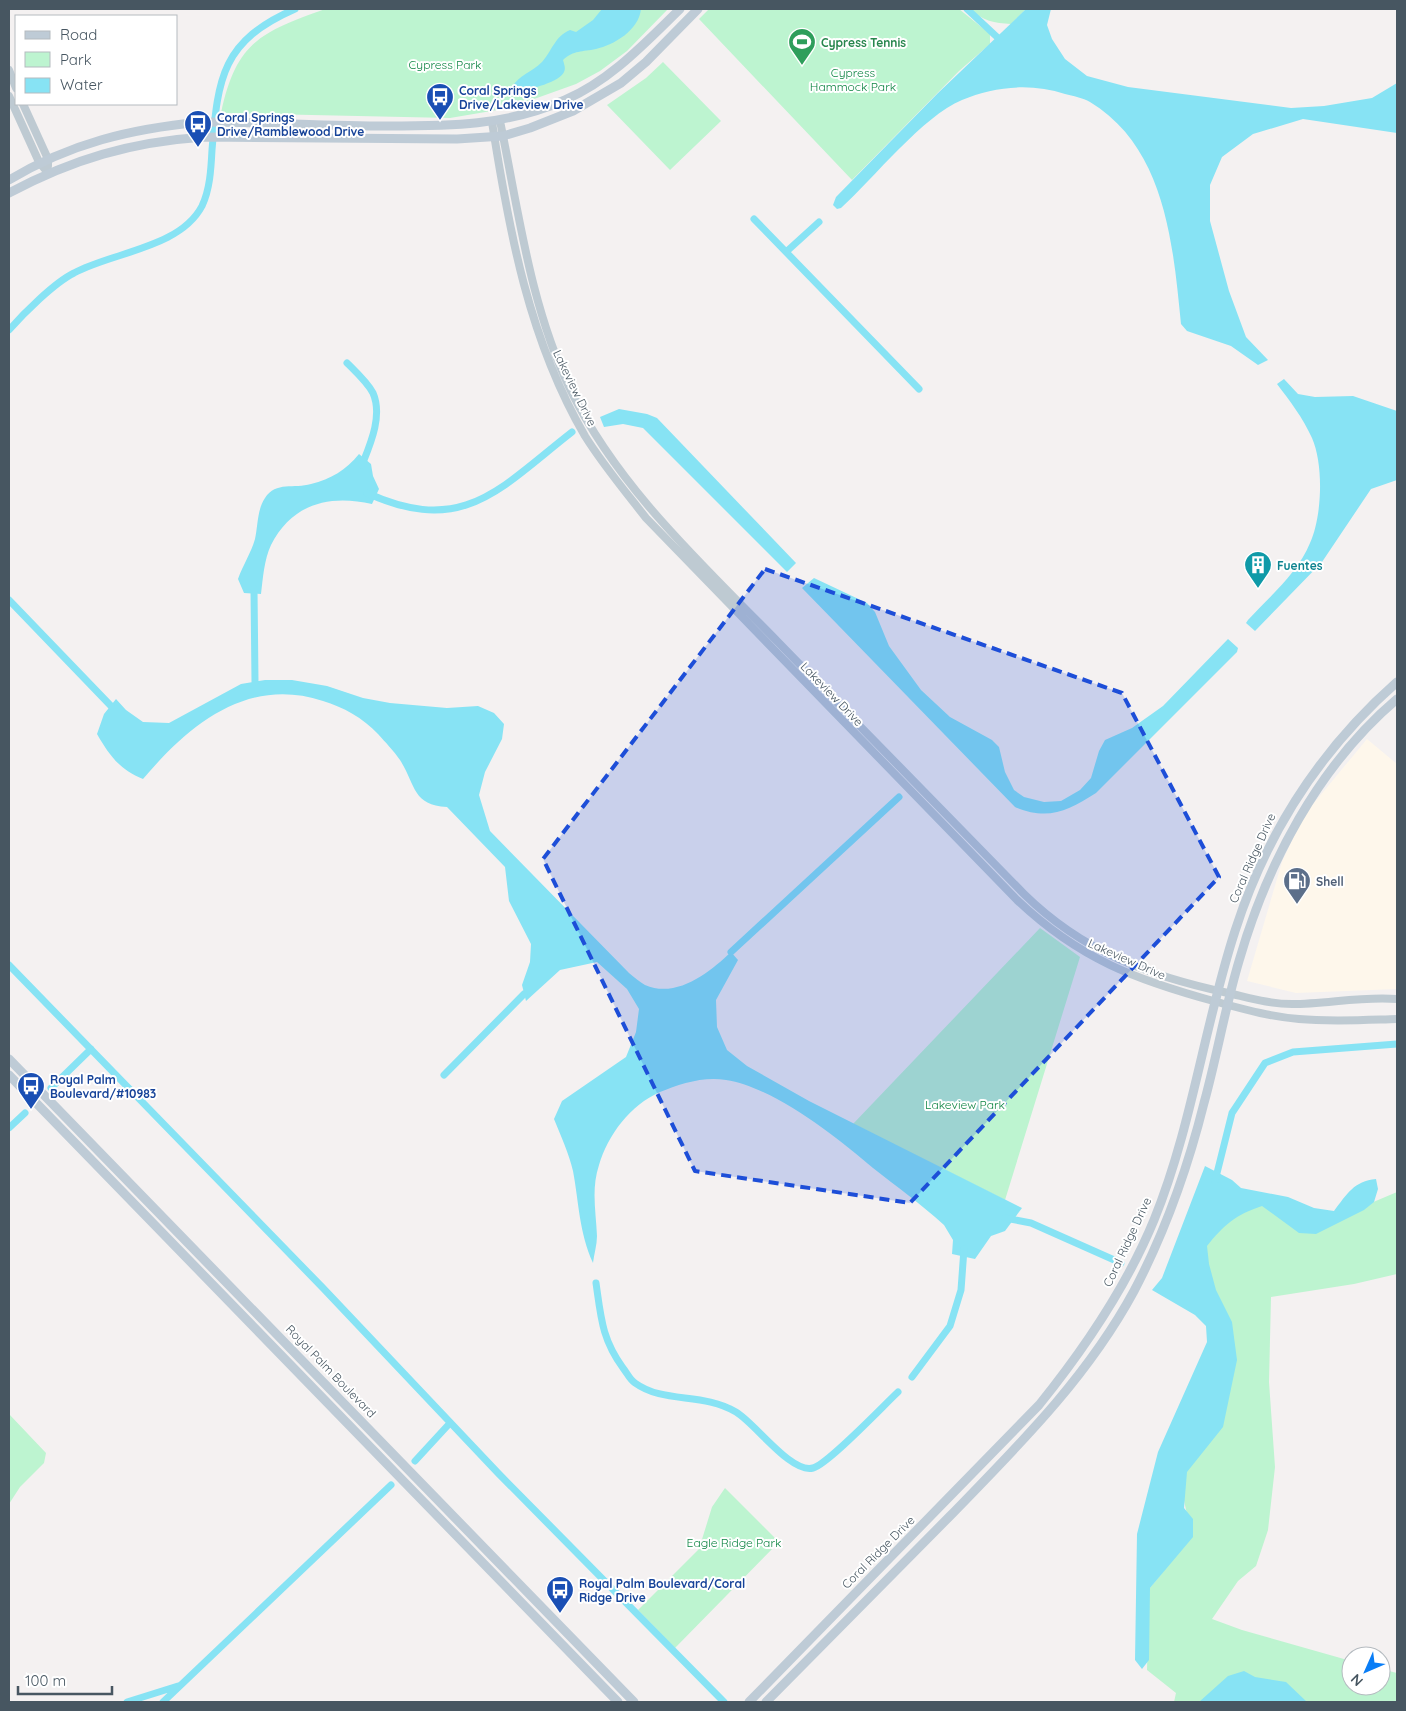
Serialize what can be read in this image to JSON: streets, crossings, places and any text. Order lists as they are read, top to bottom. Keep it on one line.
{"streets":{"main road":["Coral Ridge Drive","Royal Palm Boulevard"],"street":["Lakeview Drive"]},"crossings":[["Lakeview Drive","Coral Ridge Drive"]],"parks":["Cypress Park","Cypress Hammock Park","Lakeview Park","Eagle Ridge Park"],"places":{"sports":["Cypress Tennis"],"bus stop":["Coral Springs Drive/Lakeview Drive","Coral Springs Drive/Ramblewood Drive","Royal Palm Boulevard/#10983","Royal Palm Boulevard/Coral Ridge Drive"],"building":["Fuentes"],"fuel station":["Shell"]},"legend":["Road","Park","Water"],"scale_bar":"100 m","north":"bottom left"}
